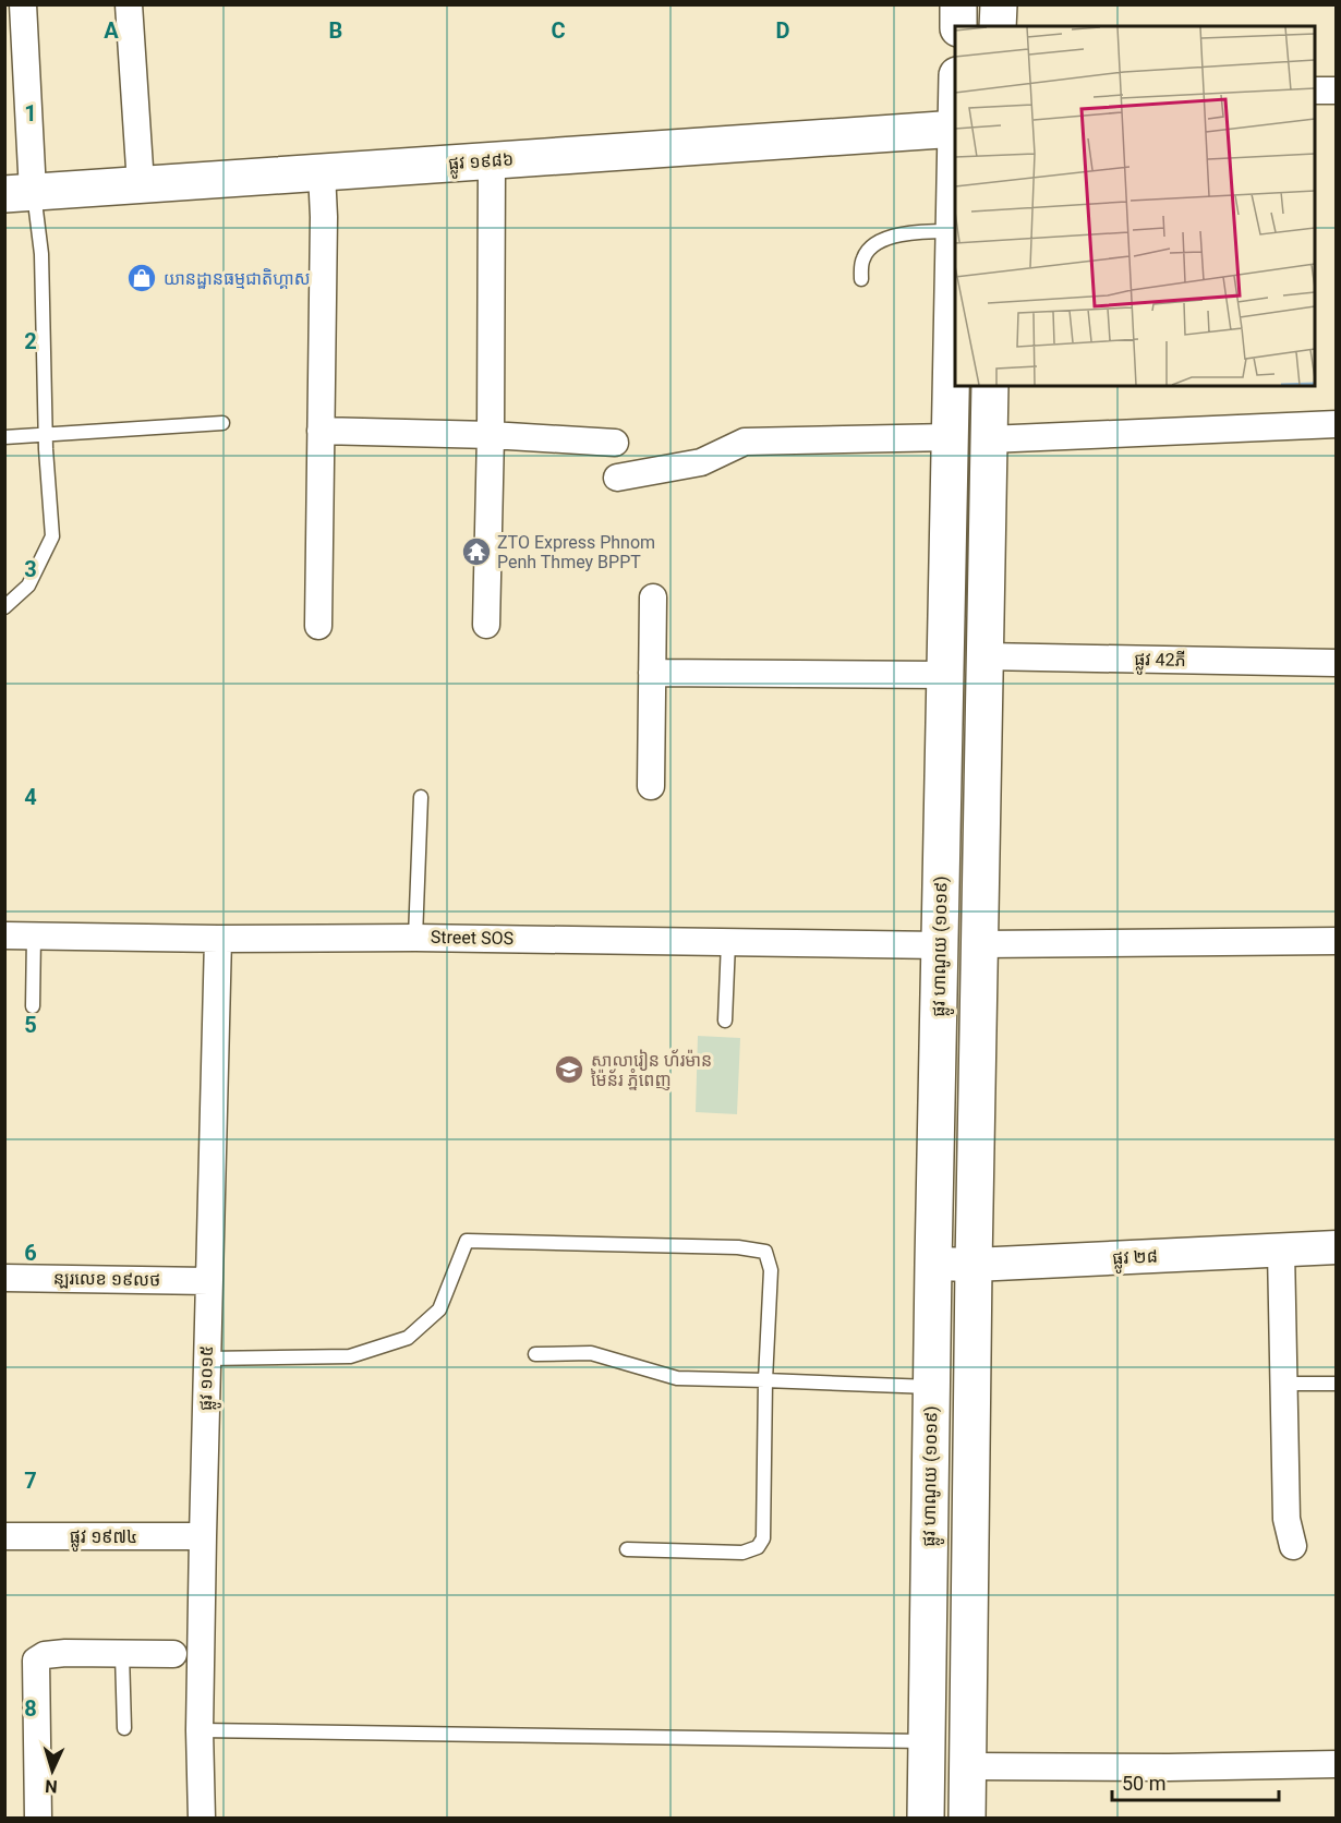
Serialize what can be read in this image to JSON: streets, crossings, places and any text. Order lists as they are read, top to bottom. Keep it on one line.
{"streets":{"main road":["ផ្លូវ ១៩៨៦","ផ្លូវ ហាណូយ (១០១៩)"],"street":["ផ្លូវ 42ភី","Street SOS","ផ្លូវ ២៨","ន្ឡរលេខ ១៩លថ","ផ្លូវ ១០១៥","ផ្លូវ ១៩៧៤"]},"crossings":[["Street SOS","ផ្លូវ ហាណូយ (១០១៩)"],["Street SOS","ផ្លូវ ១០១៥"],["ផ្លូវ ហាណូយ (១០១៩)","ផ្លូវ ២៨"],["ន្ឡរលេខ ១៩លថ","ផ្លូវ ១០១៥"],["ផ្លូវ ១០១៥","ផ្លូវ ១៩៧៤"]],"places":{"shop":["យានដ្ឋានធម្មជាតិហ្គាស"],"temple":["ZTO Express Phnom Penh Thmey BPPT"],"school or university":["សាលារៀន ហ័រម៉ាន ម៉ៃន័រ ភ្នំពេញ"]},"scale_bar":"50 m","north":"bottom","grid":{"columns":["A","B","C","D"],"rows":["1","2","3","4","5","6","7","8"]}}
